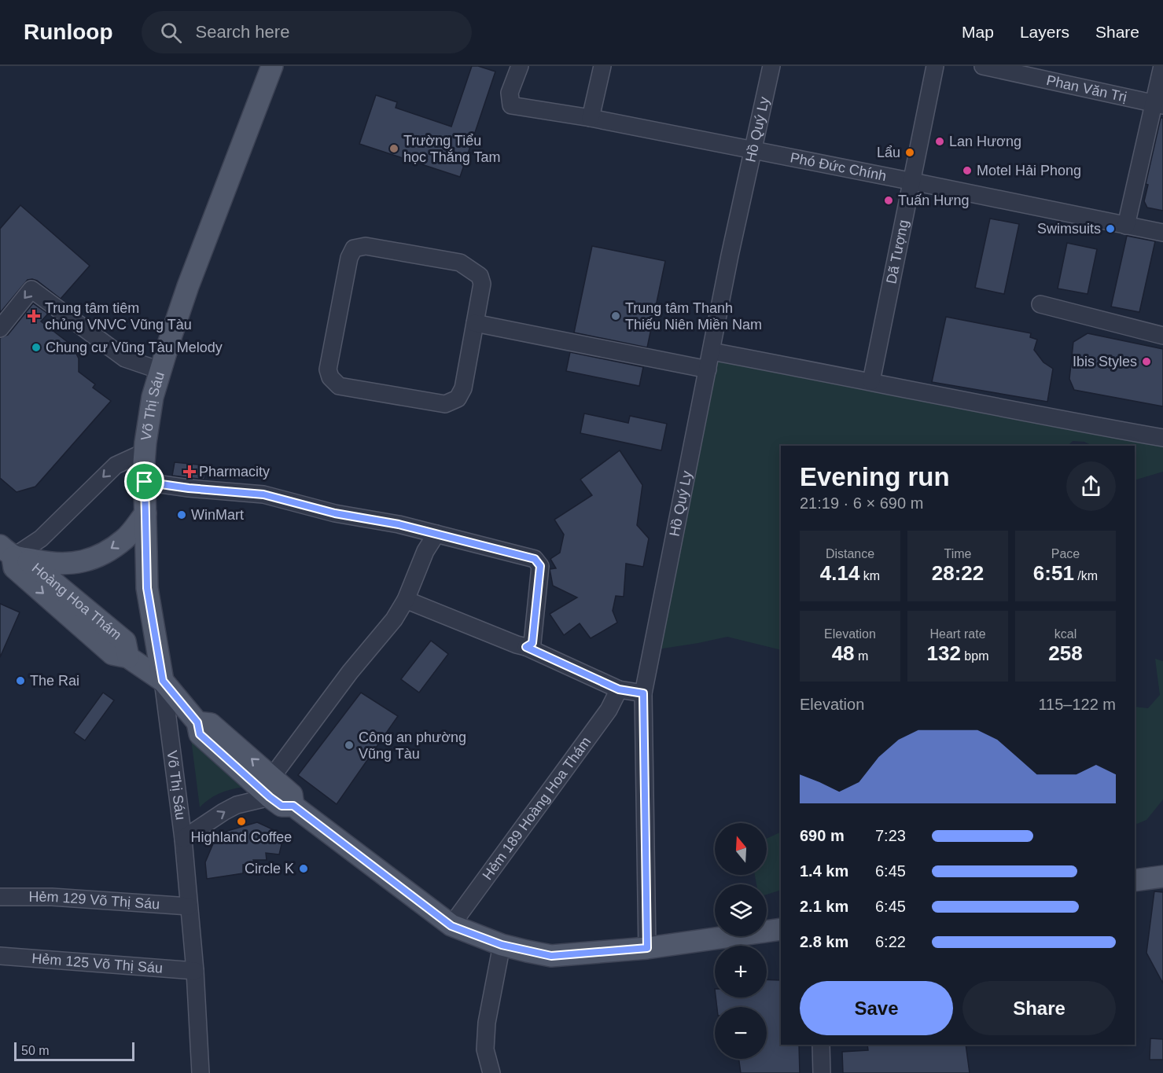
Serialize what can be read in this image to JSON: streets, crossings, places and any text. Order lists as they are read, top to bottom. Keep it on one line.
{"streets":{"main road":["Võ Thị Sáu","Hoàng Hoa Thám"],"street":["Phan Văn Trị","Hồ Quý Ly","Phó Đức Chính","Dã Tượng","Hẻm 189 Hoàng Hoa Thám","Hẻm 129 Võ Thị Sáu","Hẻm 125 Võ Thị Sáu"]},"crossings":[["Hồ Quý Ly","Phó Đức Chính"],["Hồ Quý Ly","Hoàng Hoa Thám"],["Phó Đức Chính","Dã Tượng"],["Võ Thị Sáu","Hoàng Hoa Thám"],["Võ Thị Sáu","Hẻm 129 Võ Thị Sáu"],["Võ Thị Sáu","Hẻm 125 Võ Thị Sáu"],["Hoàng Hoa Thám","Hẻm 189 Hoàng Hoa Thám"]],"places":{"other":["Lan Hương","Trường Tiểu học Thắng Tam","Lẩu","Motel Hải Phong","Tuấn Hưng","Swimsuits","Trung tâm Thanh Thiếu Niên Miền Nam","Chung cư Vũng Tàu Melody","Ibis Styles","WinMart","The Rai","Công an phường Vũng Tàu","Highland Coffee","Circle K"],"health":["Trung tâm tiêm chủng VNVC Vũng Tàu","Pharmacity"]},"scale_bar":"50 m","north":"top","page":{"header":"Runloop","search":"Search here","nav":["Map","Layers","Share"],"heading":["Evening run","21:19 · 6 × 690 m"],"stats":[["Distance","4.14 km"],["Time","28:22"],["Pace","6:51 /km"],["Elevation","48 m"],["Heart rate","132 bpm"],["kcal","258"]],"chart":["Elevation","115–122 m"],"list":[{"name":"690 m","note":"7:23"},{"name":"1.4 km","note":"6:45"},{"name":"2.1 km","note":"6:45"},{"name":"2.8 km","note":"6:22"}],"map_buttons":["+","−"],"buttons":["Save","Share"],"scale":"50 m"}}
